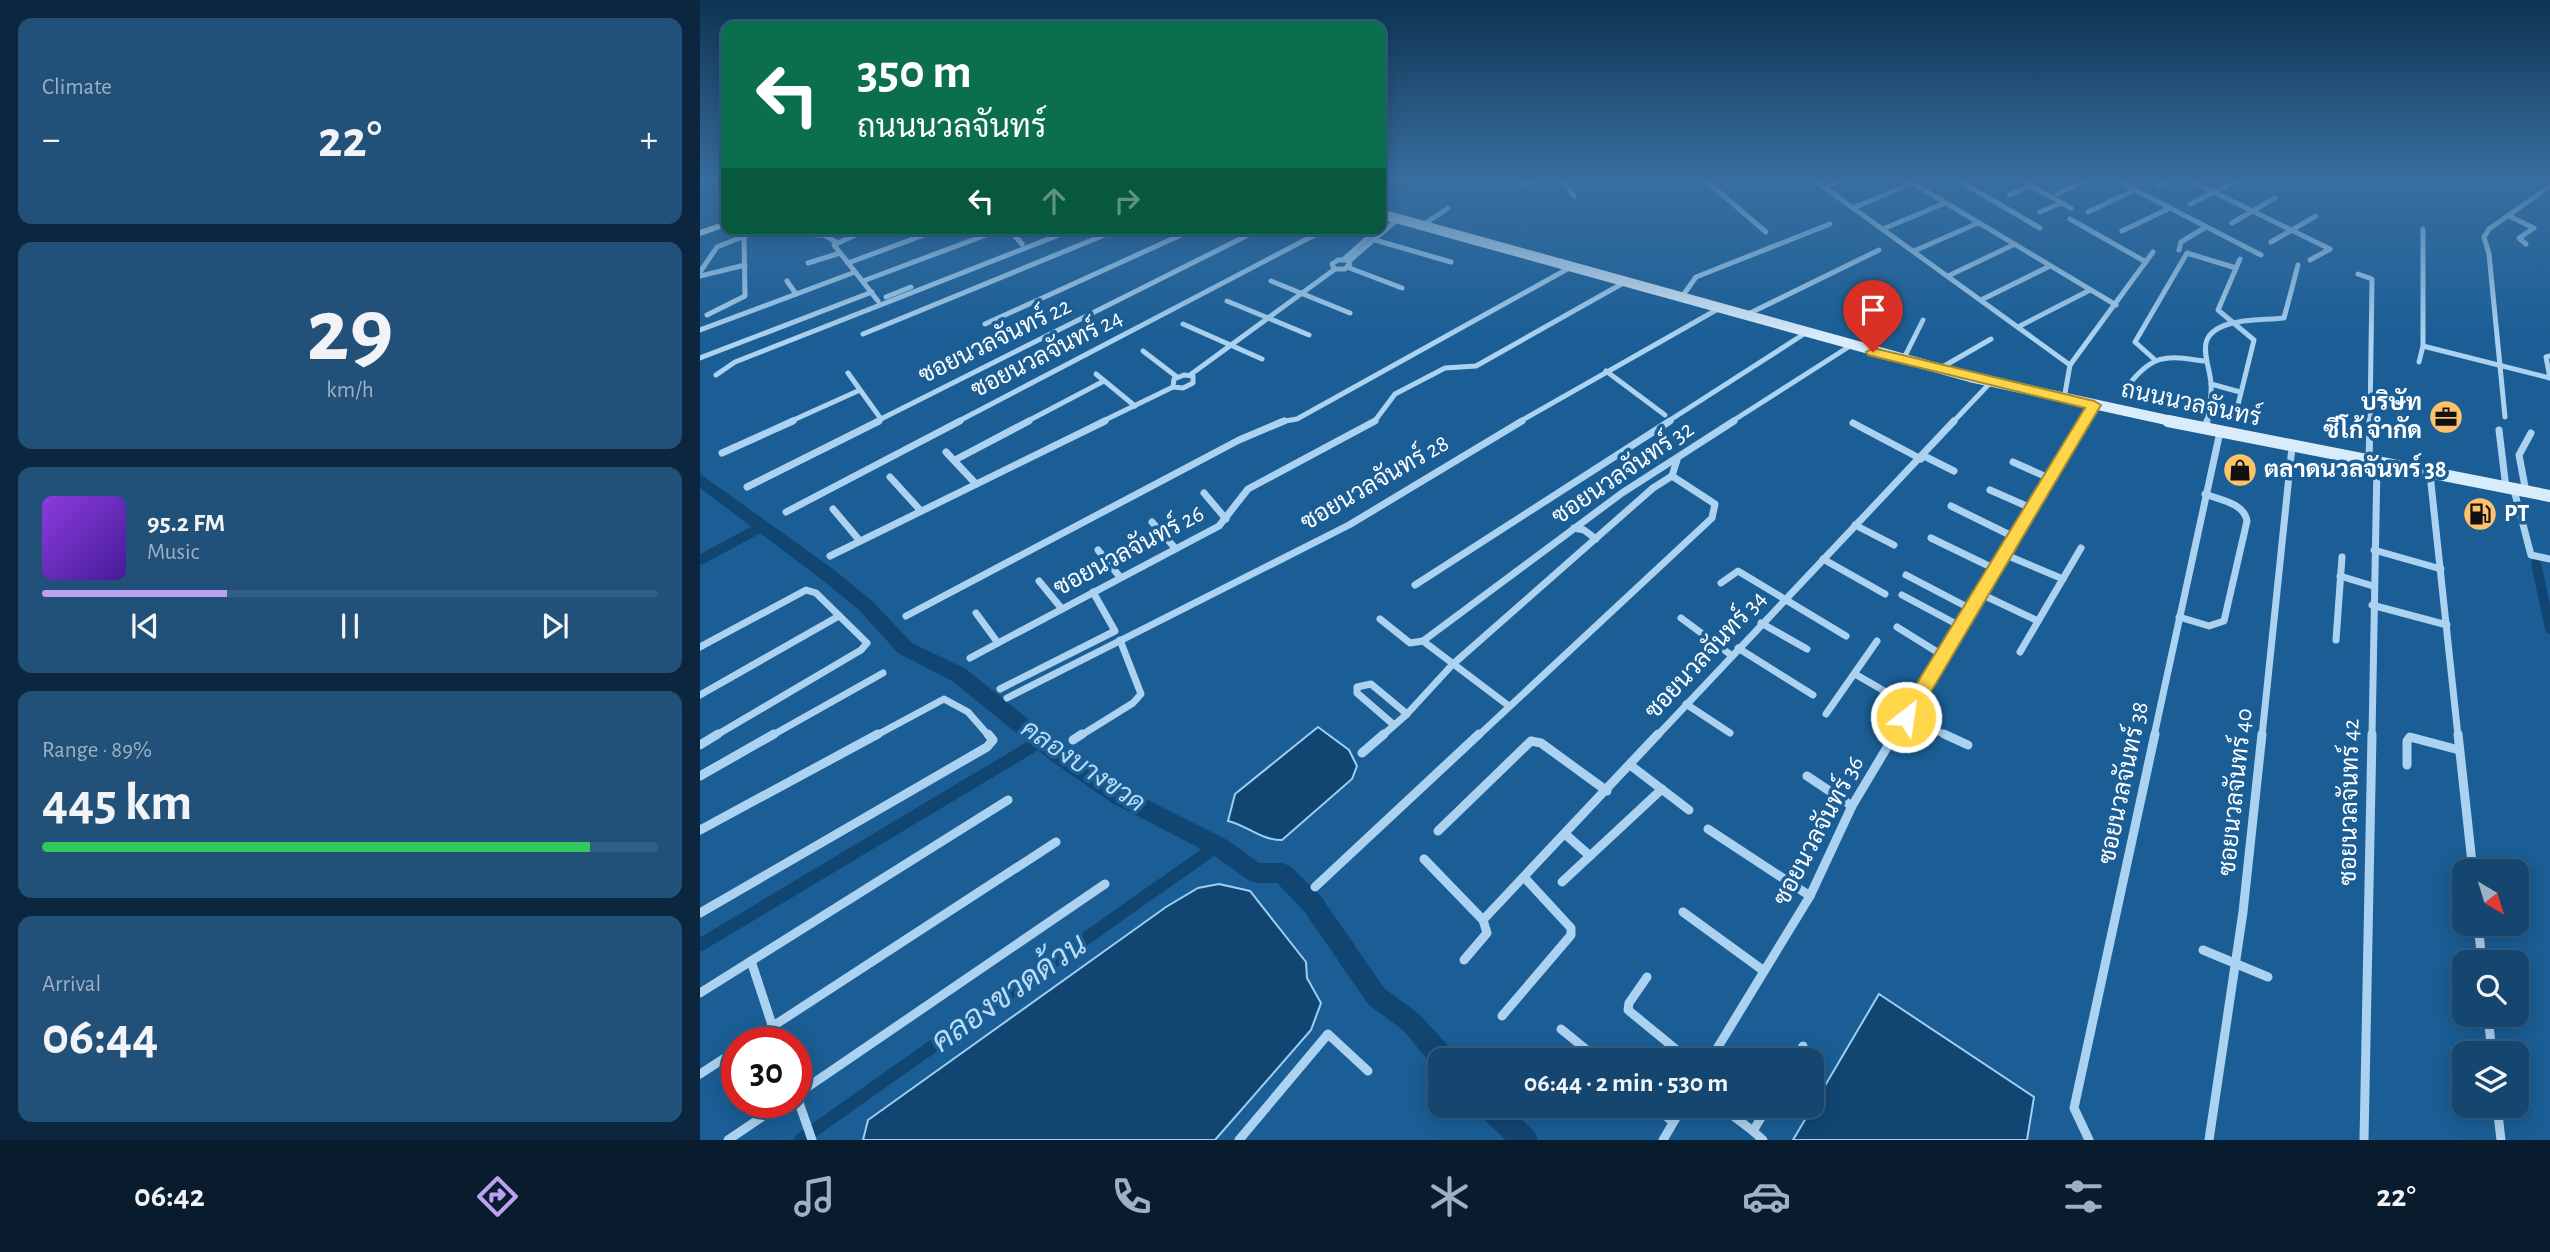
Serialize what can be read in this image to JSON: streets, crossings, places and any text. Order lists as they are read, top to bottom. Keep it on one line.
{"streets":{"main road":["ถนนนวลจันทร์"],"street":["ซอยนวลจันทร์ 22","ซอยนวลจันทร์ 24","ซอยนวลจันทร์ 32","ซอยนวลจันทร์ 28","ซอยนวลจันทร์ 26","ซอยนวลจันทร์ 34","ซอยนวลจันทร์ 38","ซอยนวลจันทร์ 40","ซอยนวลจันทร์ 42","ซอยนวลจันทร์ 36"]},"crossings":[["ถนนนวลจันทร์","ซอยนวลจันทร์ 32"],["ถนนนวลจันทร์","ซอยนวลจันทร์ 28"],["ถนนนวลจันทร์","ซอยนวลจันทร์ 26"],["ถนนนวลจันทร์","ซอยนวลจันทร์ 34"],["ถนนนวลจันทร์","ซอยนวลจันทร์ 38"],["ถนนนวลจันทร์","ซอยนวลจันทร์ 40"],["ถนนนวลจันทร์","ซอยนวลจันทร์ 42"],["ถนนนวลจันทร์","ซอยนวลจันทร์ 36"]],"water":["คลองบางขวด","คลองขวดด้วน"],"places":{"office":["บริษัท ซีโก้ จำกัด"],"shop":["ตลาดนวลจันทร์ 38"],"fuel station":["PT"]},"north":"bottom right","page":{"tile":["Climate",["29","km/h"],["Range · 89%","445 km"],["Arrival","06:44"]],"turn":["350 m","ถนนนวลจันทร์"],"heat":["−","22°","+"],"song":["95.2 FM","Music"],"limit":"30","trip":"06:44 · 2 min · 530 m","tabs":["06:42","22°"]}}
